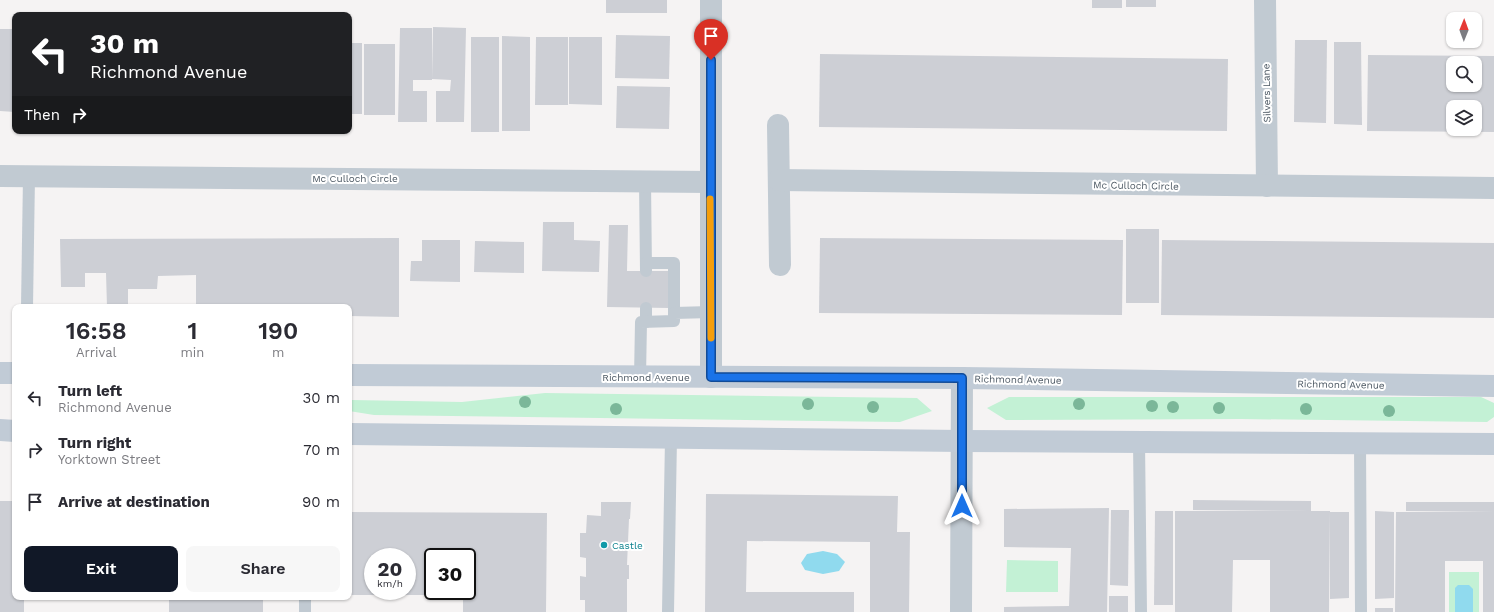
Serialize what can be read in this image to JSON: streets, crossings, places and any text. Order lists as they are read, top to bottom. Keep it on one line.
{"streets":{"main road":["Richmond Avenue"],"street":["Silvers Lane","Mc Culloch Circle"]},"crossings":[["Silvers Lane","Mc Culloch Circle"]],"places":["Castle"],"north":"top","page":{"turn":["30 m","Richmond Avenue"],"then":"Then","eta":["16:58","Arrival","1","min","190","m"],"list":[{"name":"Turn left","note":"Richmond Avenue","value":"30 m"},{"name":"Turn right","note":"Yorktown Street","value":"70 m"},{"name":"Arrive at destination","value":"90 m"}],"buttons":["Exit","Share"],"speed":"20 km/h","limit":"30"}}
